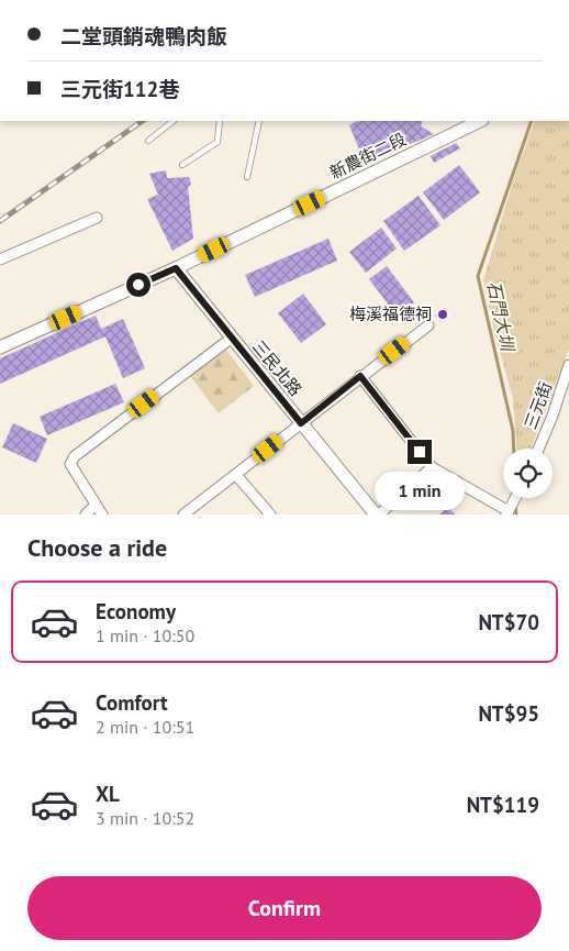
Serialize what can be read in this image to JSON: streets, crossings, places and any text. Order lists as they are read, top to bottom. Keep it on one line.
{"streets":{"street":["新農街二段","三民北路","三元街"]},"crossings":[["新農街二段","三民北路"]],"water":["石門大圳"],"places":["梅溪福德祠"],"page":{"banner":["二堂頭銷魂鴨肉飯","三元街112巷"],"bubble":"1 min","heading":"Choose a ride","list":[{"name":"Economy","note":"1 min · 10:50","value":"NT$70"},{"name":"Comfort","note":"2 min · 10:51","value":"NT$95"},{"name":"XL","note":"3 min · 10:52","value":"NT$119"}],"buttons":"Confirm"}}
